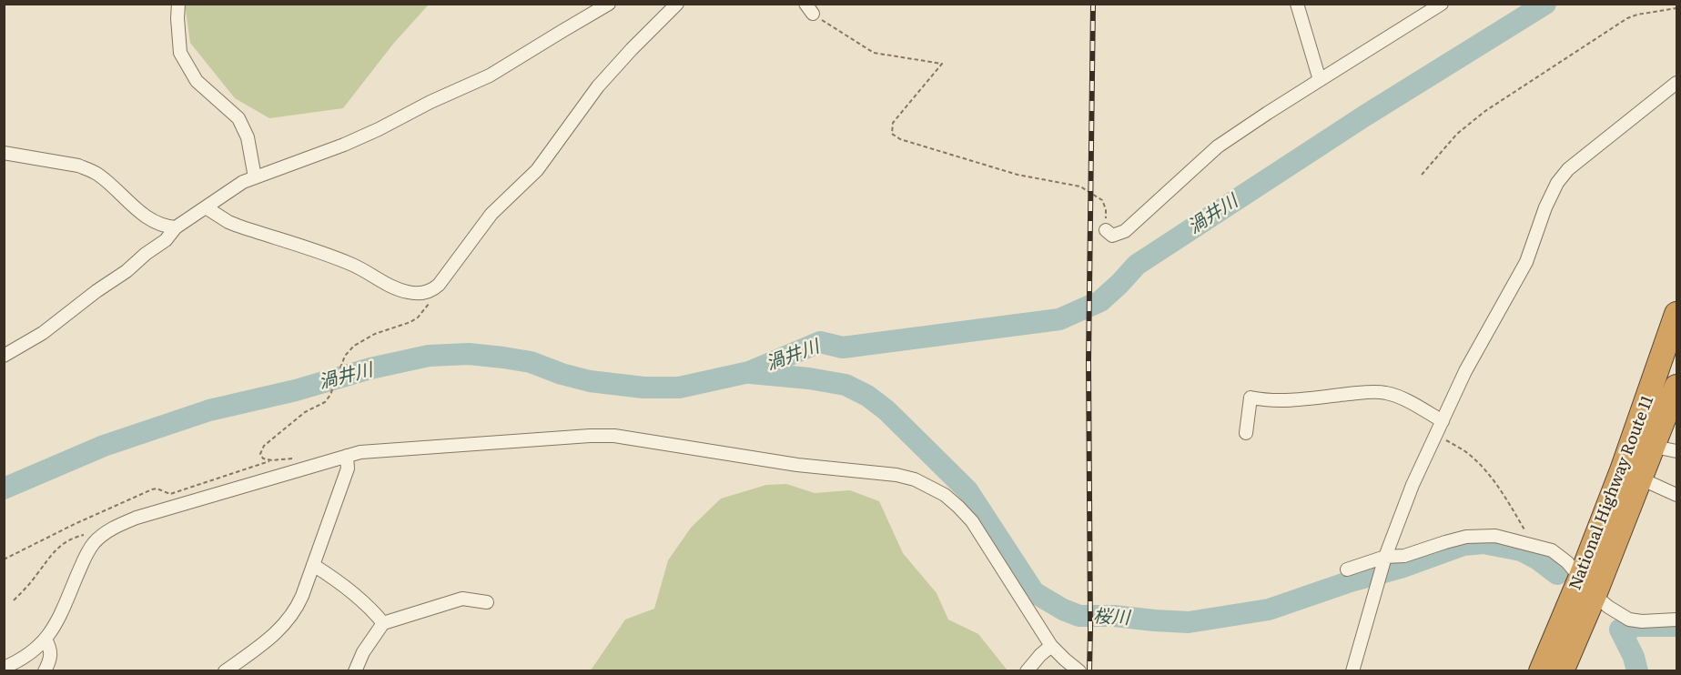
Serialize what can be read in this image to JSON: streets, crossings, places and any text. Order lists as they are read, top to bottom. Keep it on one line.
{"streets":{"highway":["National Highway Route 11"]},"water":["渦井川","桜川"]}
